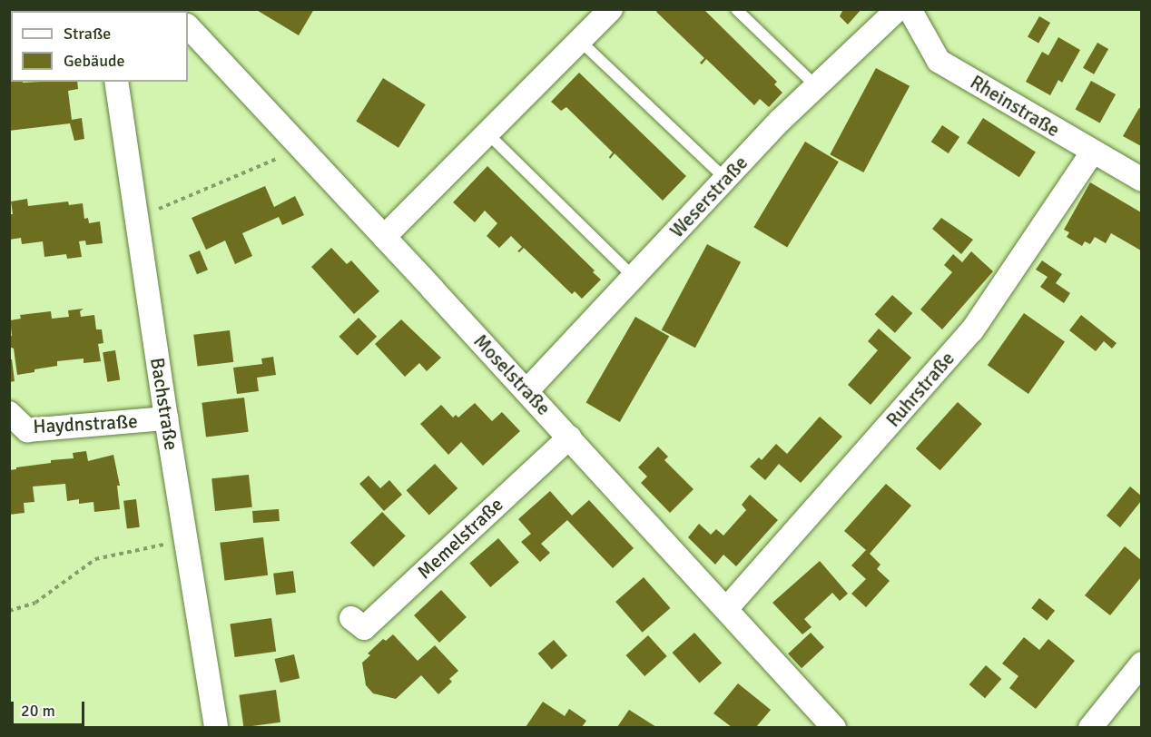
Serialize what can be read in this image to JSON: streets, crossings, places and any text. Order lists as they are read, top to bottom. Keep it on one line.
{"streets":{"street":["Rheinstraße","Weserstraße","Moselstraße","Ruhrstraße","Bachstraße","Haydnstraße","Memelstraße"]},"crossings":[["Rheinstraße","Ruhrstraße"],["Weserstraße","Moselstraße"],["Moselstraße","Ruhrstraße"],["Moselstraße","Memelstraße"],["Bachstraße","Haydnstraße"]],"legend":["Straße","Gebäude"],"scale_bar":"20 m"}
